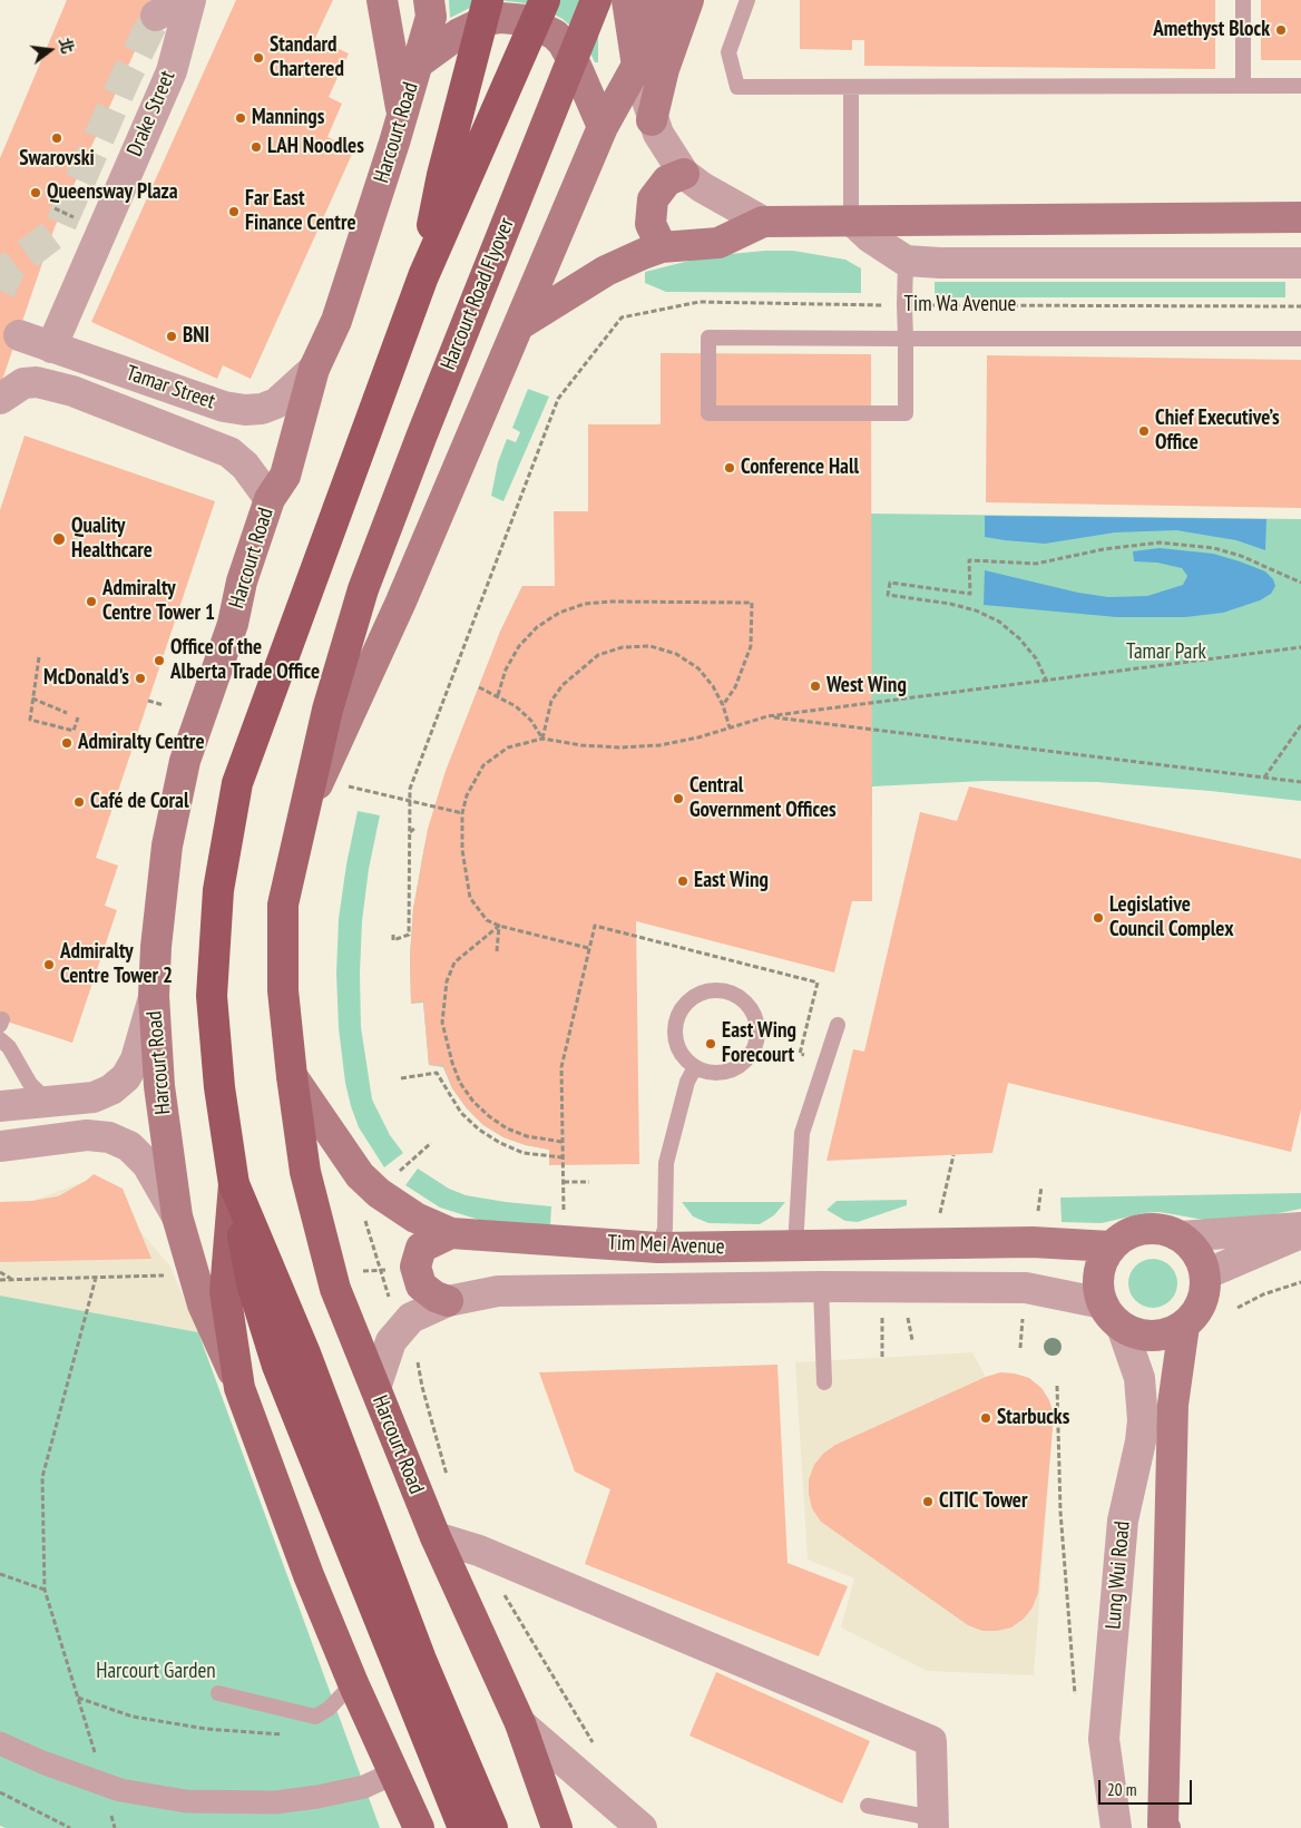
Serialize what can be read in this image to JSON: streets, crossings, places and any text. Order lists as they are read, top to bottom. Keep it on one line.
{"streets":{"highway":["Harcourt Road"],"main road":["Harcourt Road Flyover","Tim Mei Avenue","Lung Wui Road"],"street":["Drake Street","Tim Wa Avenue","Tamar Street"]},"crossings":[["Drake Street","Tamar Street"],["Harcourt Road","Harcourt Road Flyover"],["Harcourt Road","Tamar Street"],["Harcourt Road","Tim Mei Avenue"],["Tim Mei Avenue","Lung Wui Road"]],"parks":["Tamar Park","Harcourt Garden"],"places":["Amethyst Block","Standard Chartered","Mannings","Swarovski","LAH Noodles","Queensway Plaza","Far East Finance Centre","BNI","Chief Executive’s Office","Conference Hall","Quality Healthcare","Admiralty Centre Tower 1","Office of the Alberta Trade Office","McDonald's","West Wing","Admiralty Centre","Central Government Offices","Café de Coral","East Wing","Legislative Council Complex","Admiralty Centre Tower 2","East Wing Forecourt","Starbucks","CITIC Tower"],"scale_bar":"20 m","north":"right"}
